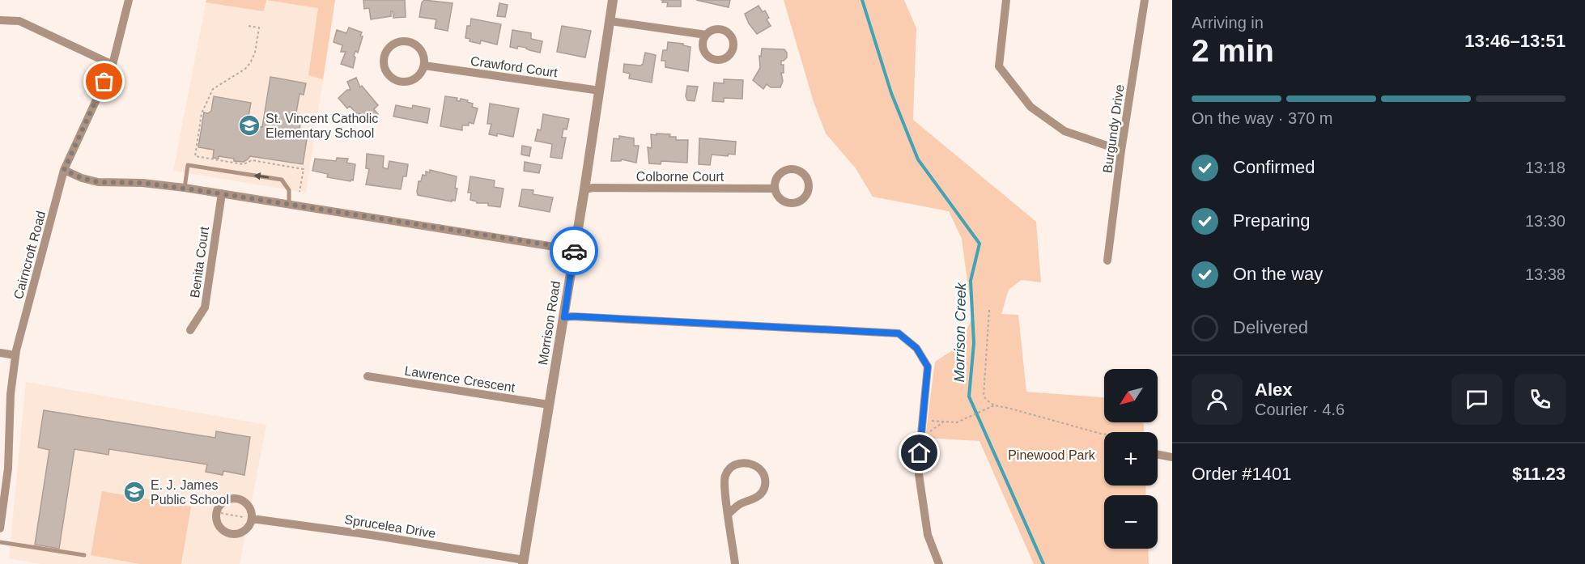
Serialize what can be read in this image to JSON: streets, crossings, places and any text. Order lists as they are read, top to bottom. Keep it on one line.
{"streets":{"street":["Crawford Court","Burgundy Drive","Colborne Court","Cairncroft Road","Benita Court","Morrison Road","Lawrence Crescent","Sprucelea Drive"]},"crossings":[["Crawford Court","Morrison Road"],["Colborne Court","Morrison Road"],["Morrison Road","Lawrence Crescent"],["Morrison Road","Sprucelea Drive"]],"water":["Morrison Creek"],"parks":["Pinewood Park"],"places":{"school or university":["St. Vincent Catholic Elementary School","E. J. James Public School"]},"north":"bottom left","page":{"heading":["2 min","Arriving in","13:46–13:51"],"panel":["Alex","Courier · 4.6","Order #1401","$11.23"],"bar":"On the way · 370 m","list":[["Confirmed","13:18"],["Preparing","13:30"],["On the way","13:38"],"Delivered"],"map_buttons":["+","−"]}}
